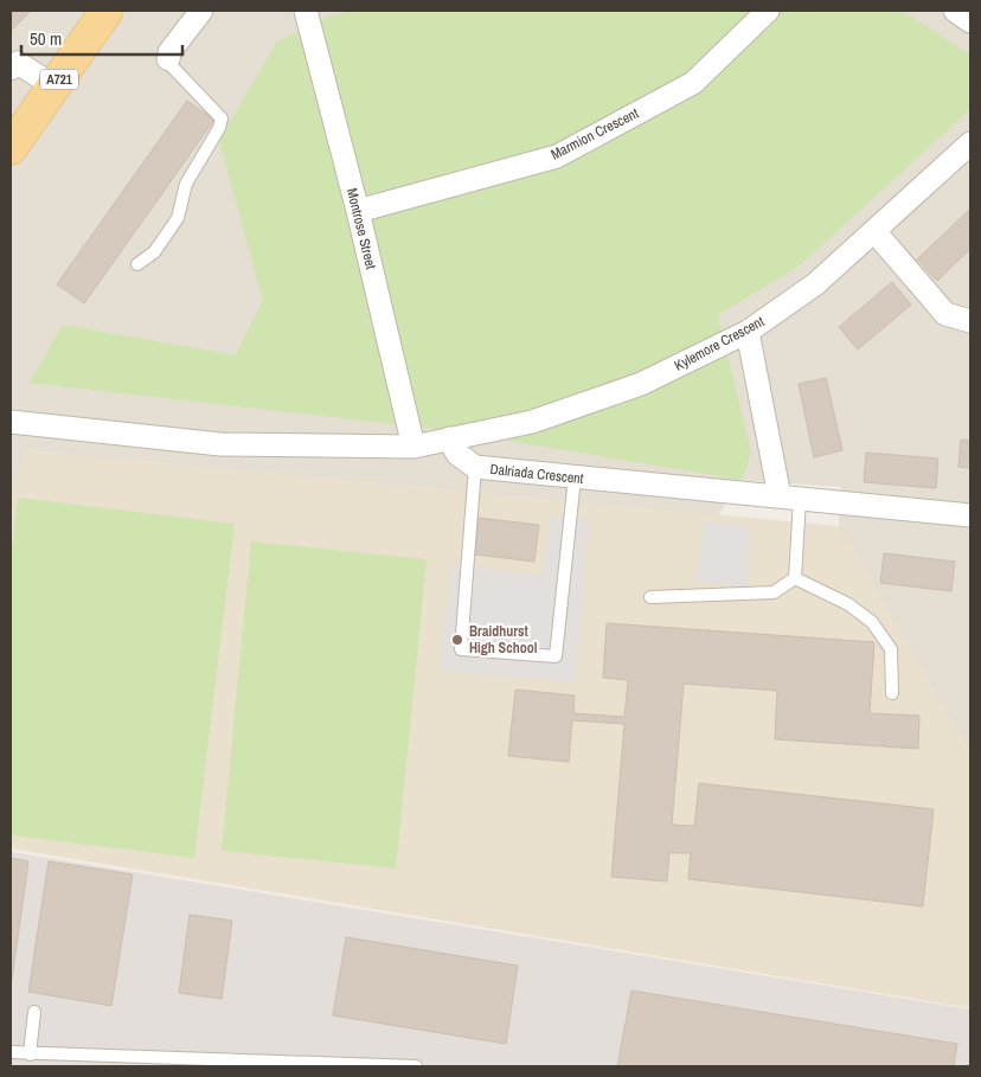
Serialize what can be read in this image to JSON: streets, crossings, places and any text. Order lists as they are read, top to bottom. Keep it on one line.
{"streets":{"main road":["A721"],"street":["Marmion Crescent","Montrose Street","Kylemore Crescent","Dalriada Crescent"]},"crossings":[["Marmion Crescent","Montrose Street"],["Kylemore Crescent","Dalriada Crescent"]],"places":["Braidhurst High School"],"scale_bar":"50 m"}
